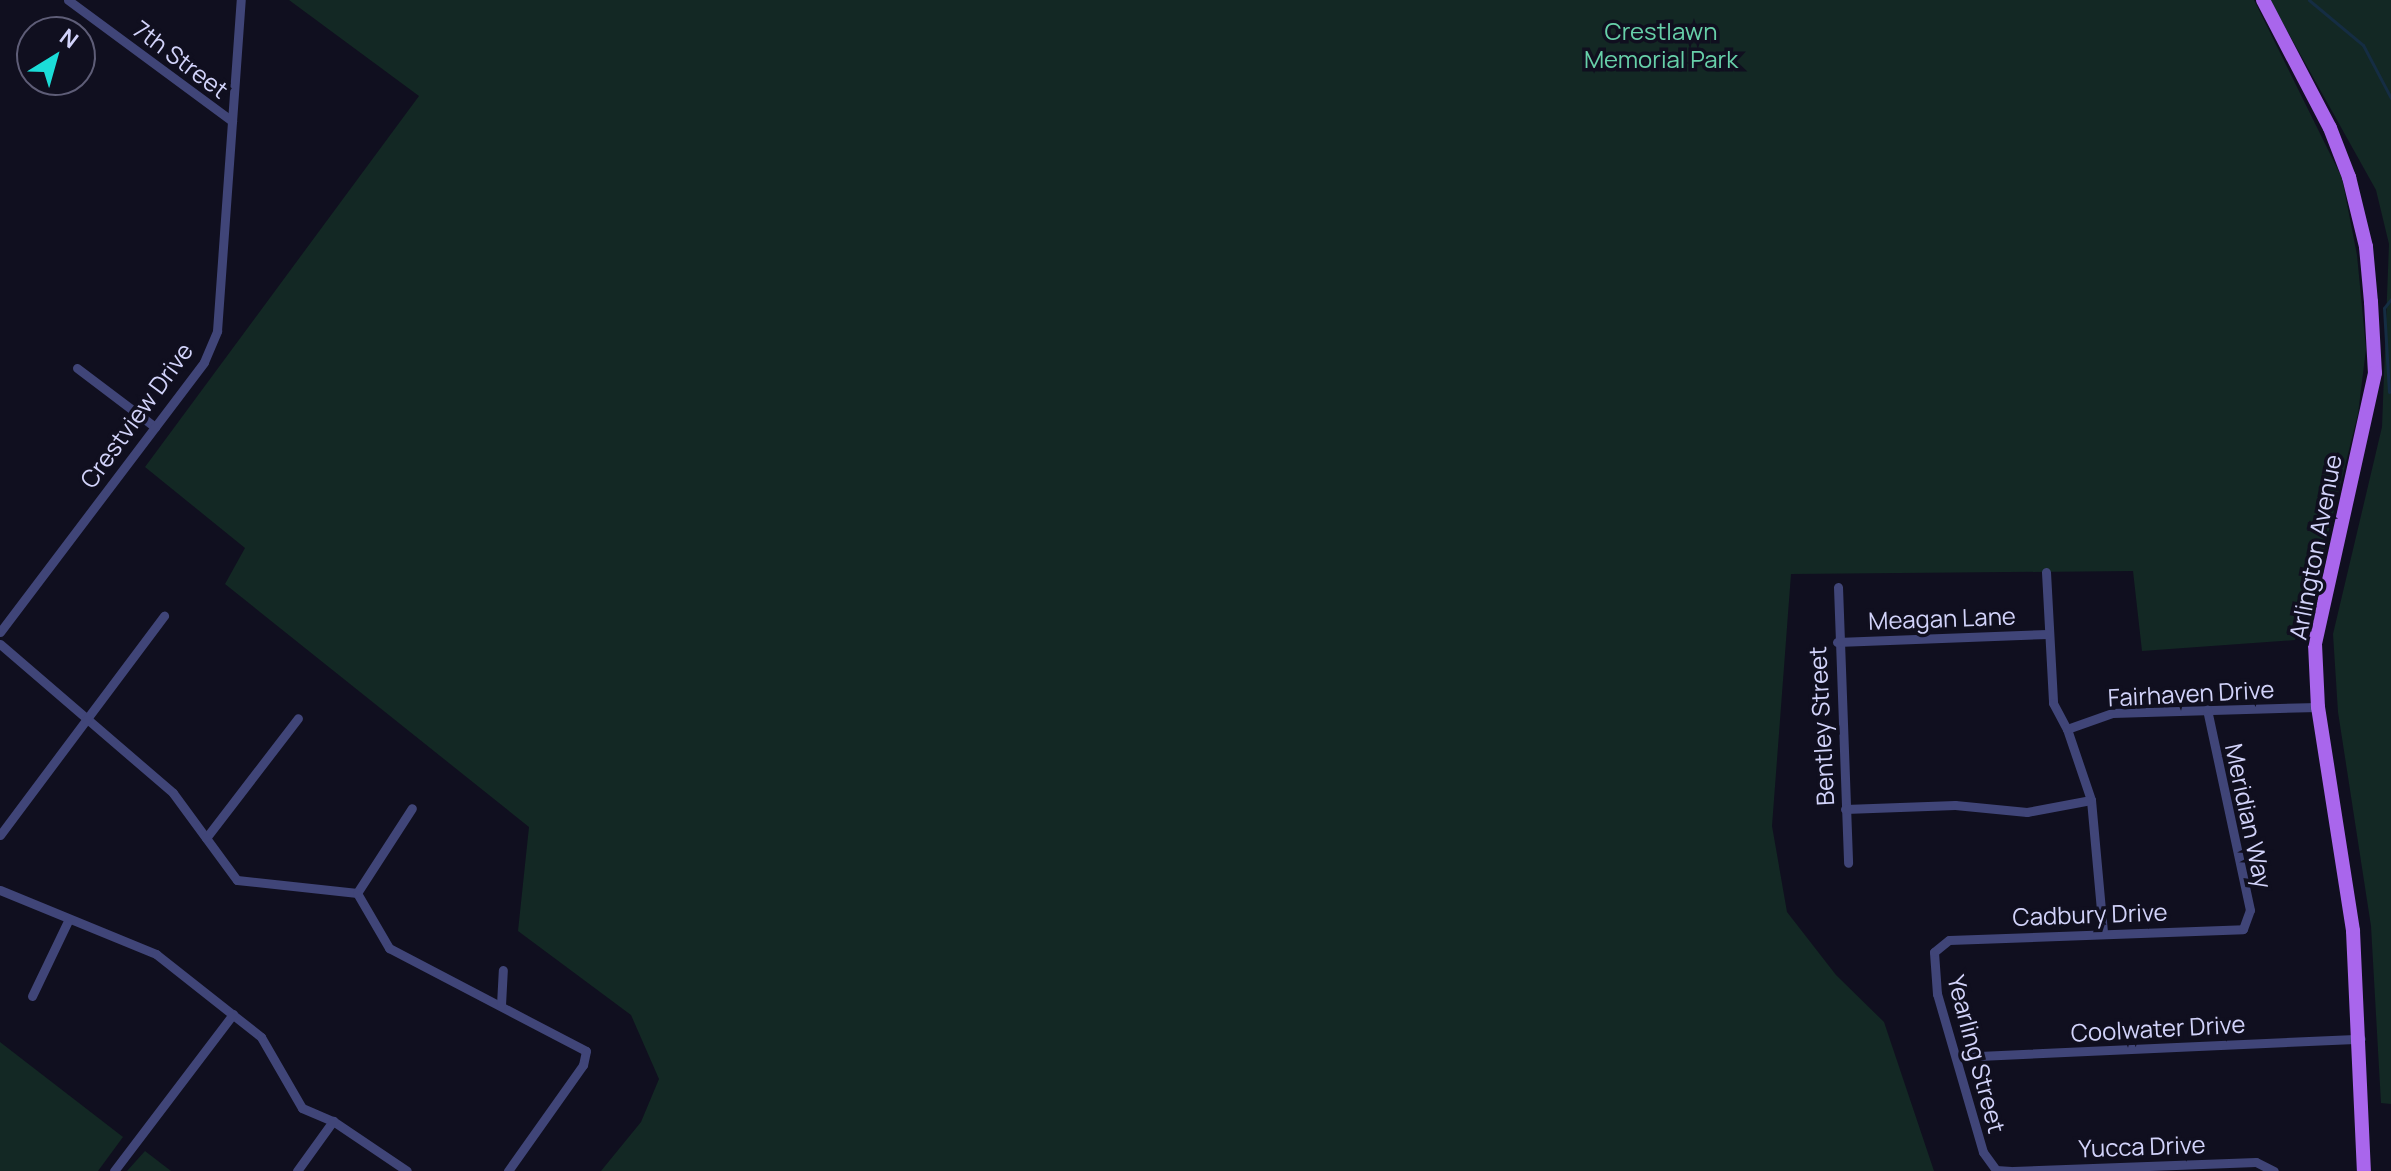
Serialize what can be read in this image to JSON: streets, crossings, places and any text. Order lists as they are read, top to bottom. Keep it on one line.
{"streets":{"main road":["Arlington Avenue"],"street":["7th Street","Crestview Drive","Meagan Lane","Fairhaven Drive","Bentley Street","Meridian Way","Cadbury Drive","Coolwater Drive","Yearling Street","Yucca Drive"]},"crossings":[["7th Street","Crestview Drive"],["Arlington Avenue","Fairhaven Drive"],["Arlington Avenue","Coolwater Drive"],["Meagan Lane","Bentley Street"],["Fairhaven Drive","Meridian Way"],["Meridian Way","Cadbury Drive"],["Cadbury Drive","Yearling Street"],["Coolwater Drive","Yearling Street"],["Yearling Street","Yucca Drive"]],"parks":["Crestlawn Memorial Park"],"north":"top right"}
